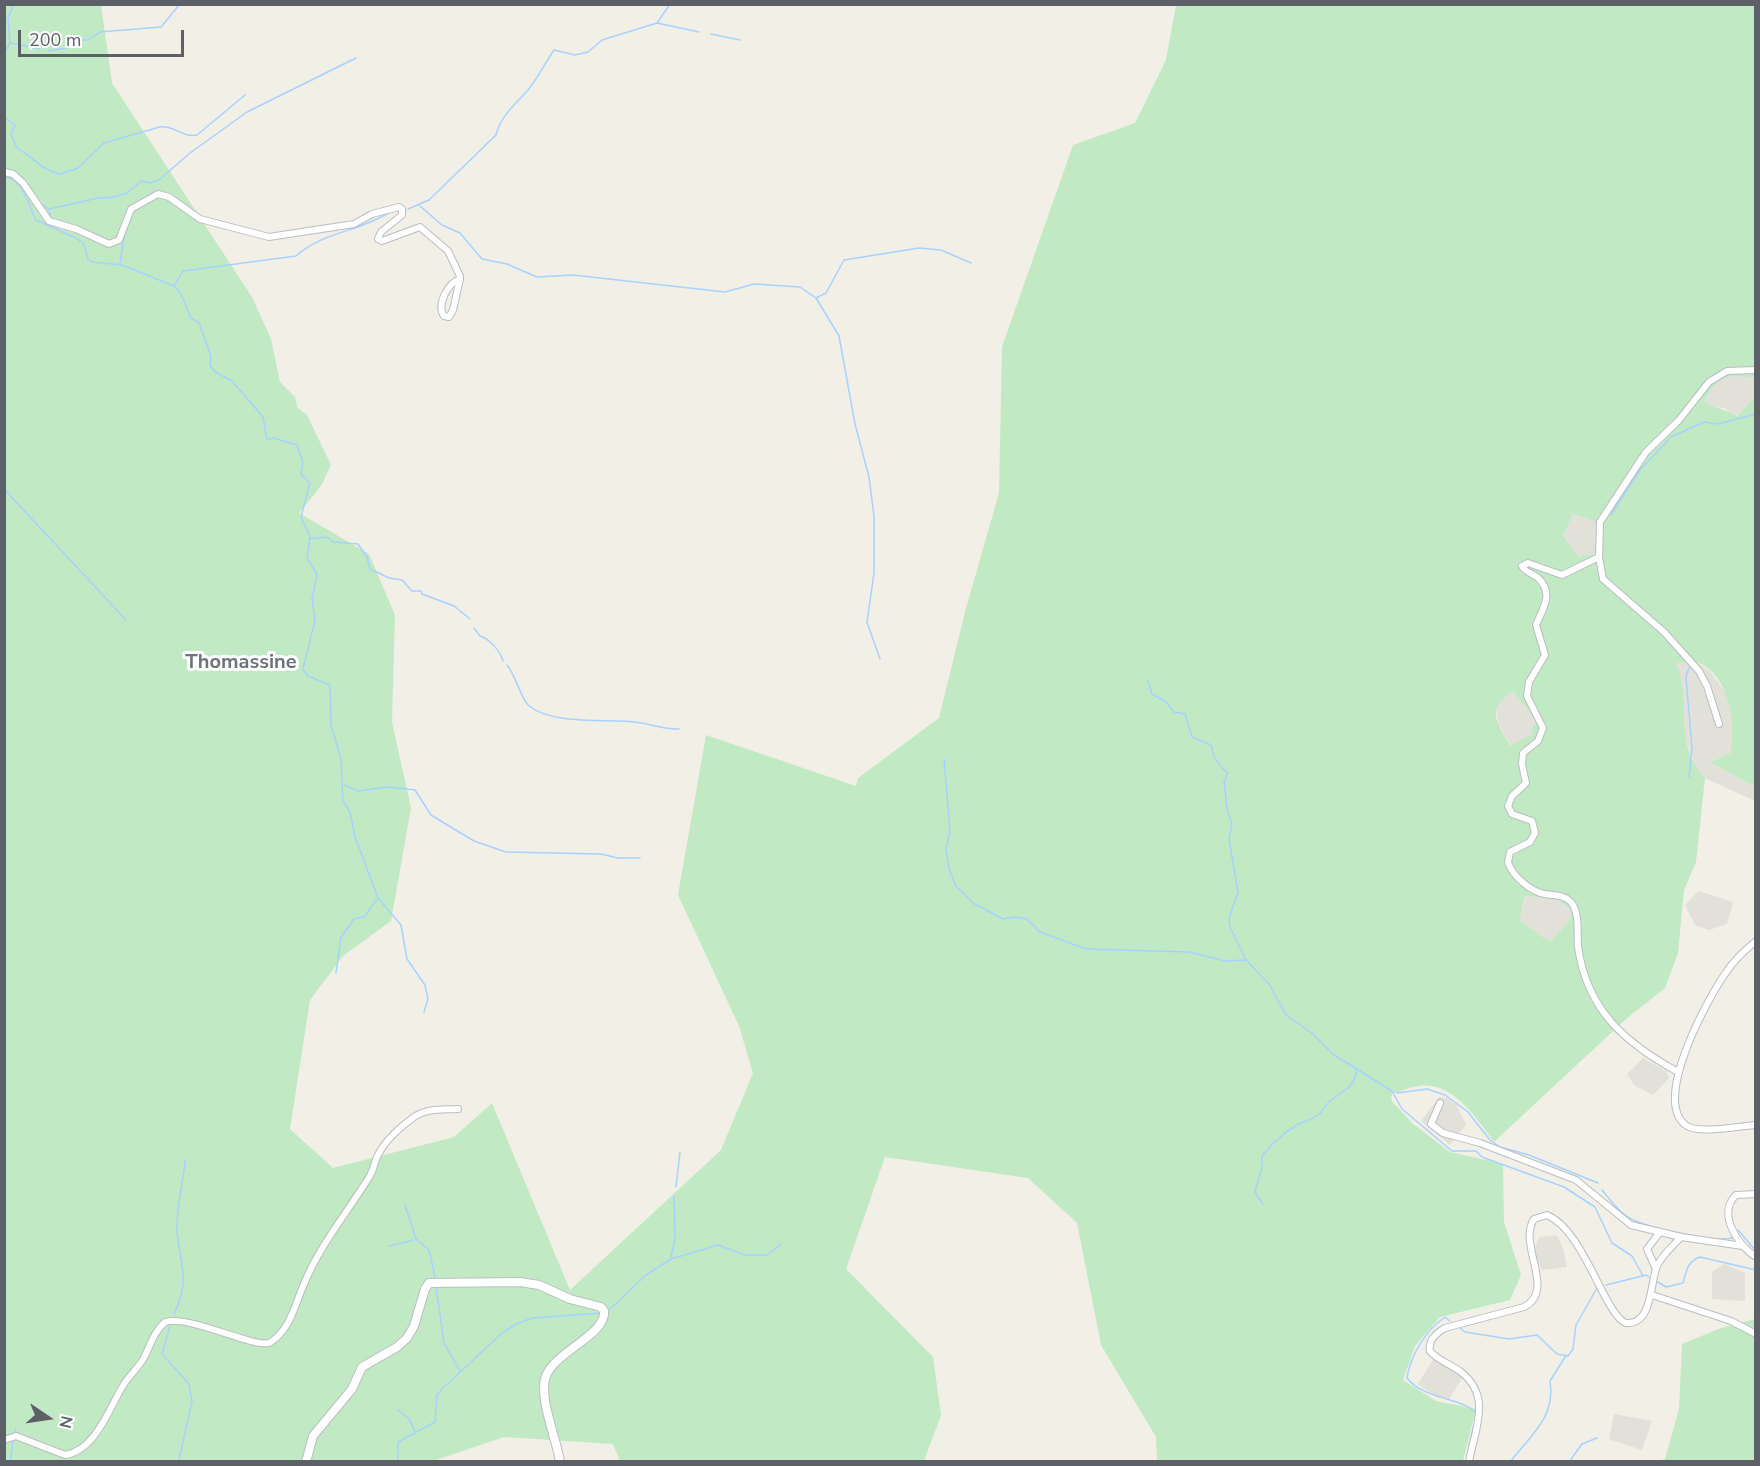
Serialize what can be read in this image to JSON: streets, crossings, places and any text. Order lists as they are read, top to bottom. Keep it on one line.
{"districts":["Thomassine"],"scale_bar":"200 m","north":"right"}
